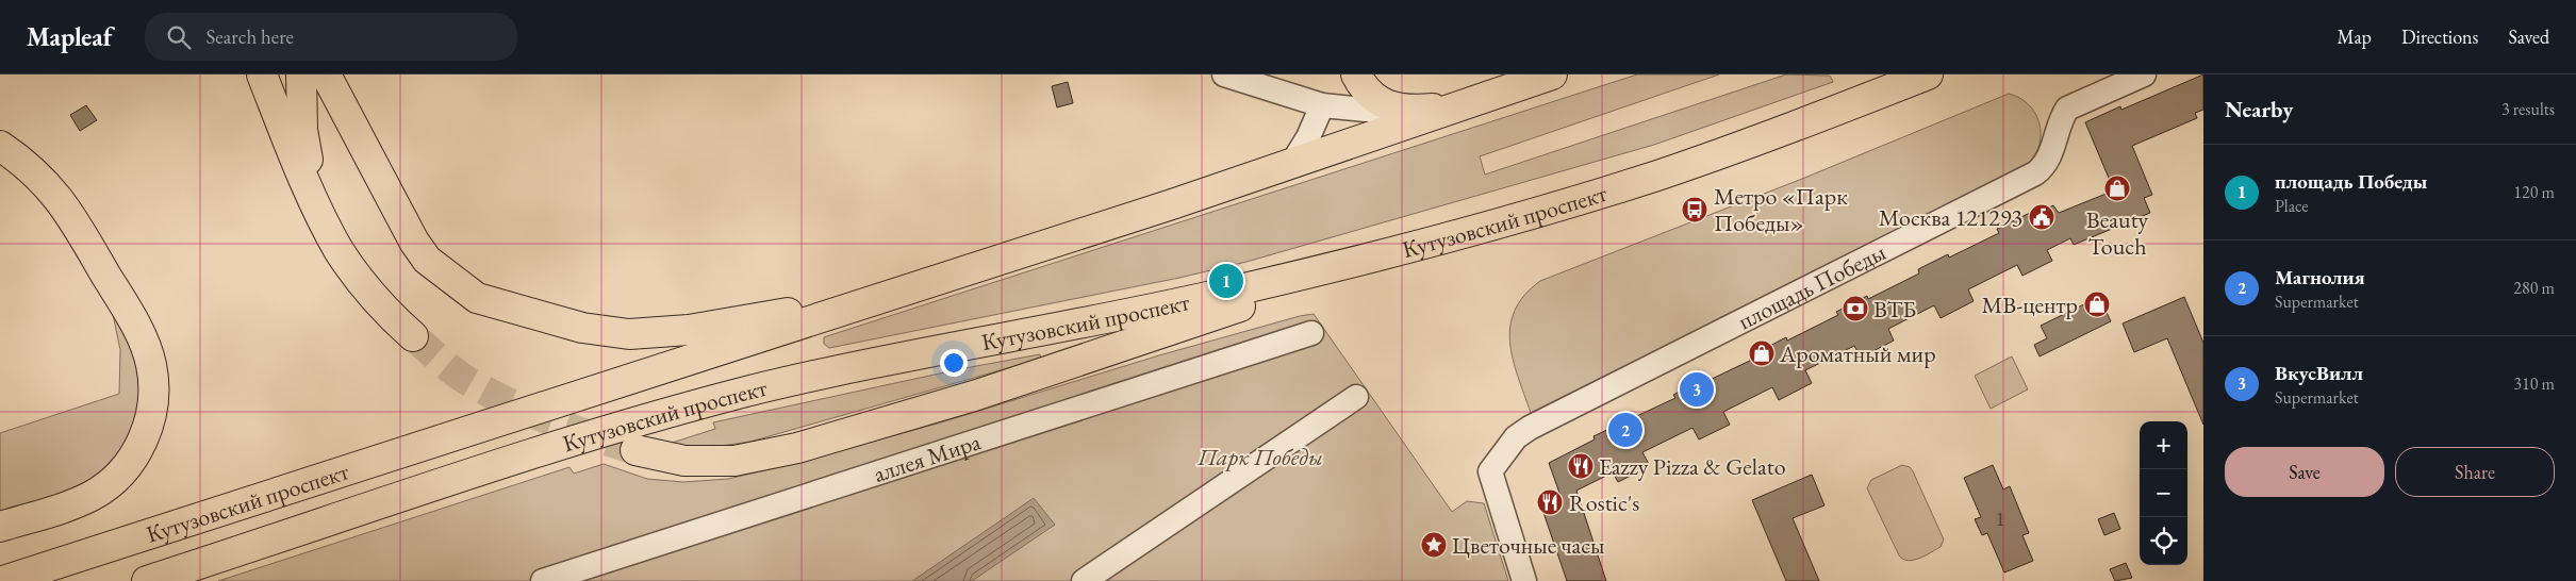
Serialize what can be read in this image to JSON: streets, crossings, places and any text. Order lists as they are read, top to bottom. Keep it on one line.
{"streets":{"main road":["Кутузовский проспект"],"street":["площадь Победы","аллея Мира"]},"parks":["Парк Победы"],"places":{"shop":["Beauty Touch","МВ-центр","Ароматный мир"],"bus stop":["Метро «Парк Победы»"],"public building":["Москва 121293"],"bank":["ВТБ"],"restaurant":["Eazzy Pizza & Gelato","Rostic's"],"place":["Цветочные часы"]},"house_numbers":["1"],"page":{"header":"Mapleaf","search":"Search here","nav":["Map","Directions","Saved"],"heading":["Nearby","3 results"],"list":[{"mark":"1","name":"площадь Победы","note":"Place","value":"120 m"},{"mark":"2","name":"Магнолия","note":"Supermarket","value":"280 m"},{"mark":"3","name":"ВкусВилл","note":"Supermarket","value":"310 m"}],"pins":["1","3","2"],"map_buttons":["+","−"],"buttons":["Save","Share"]}}
